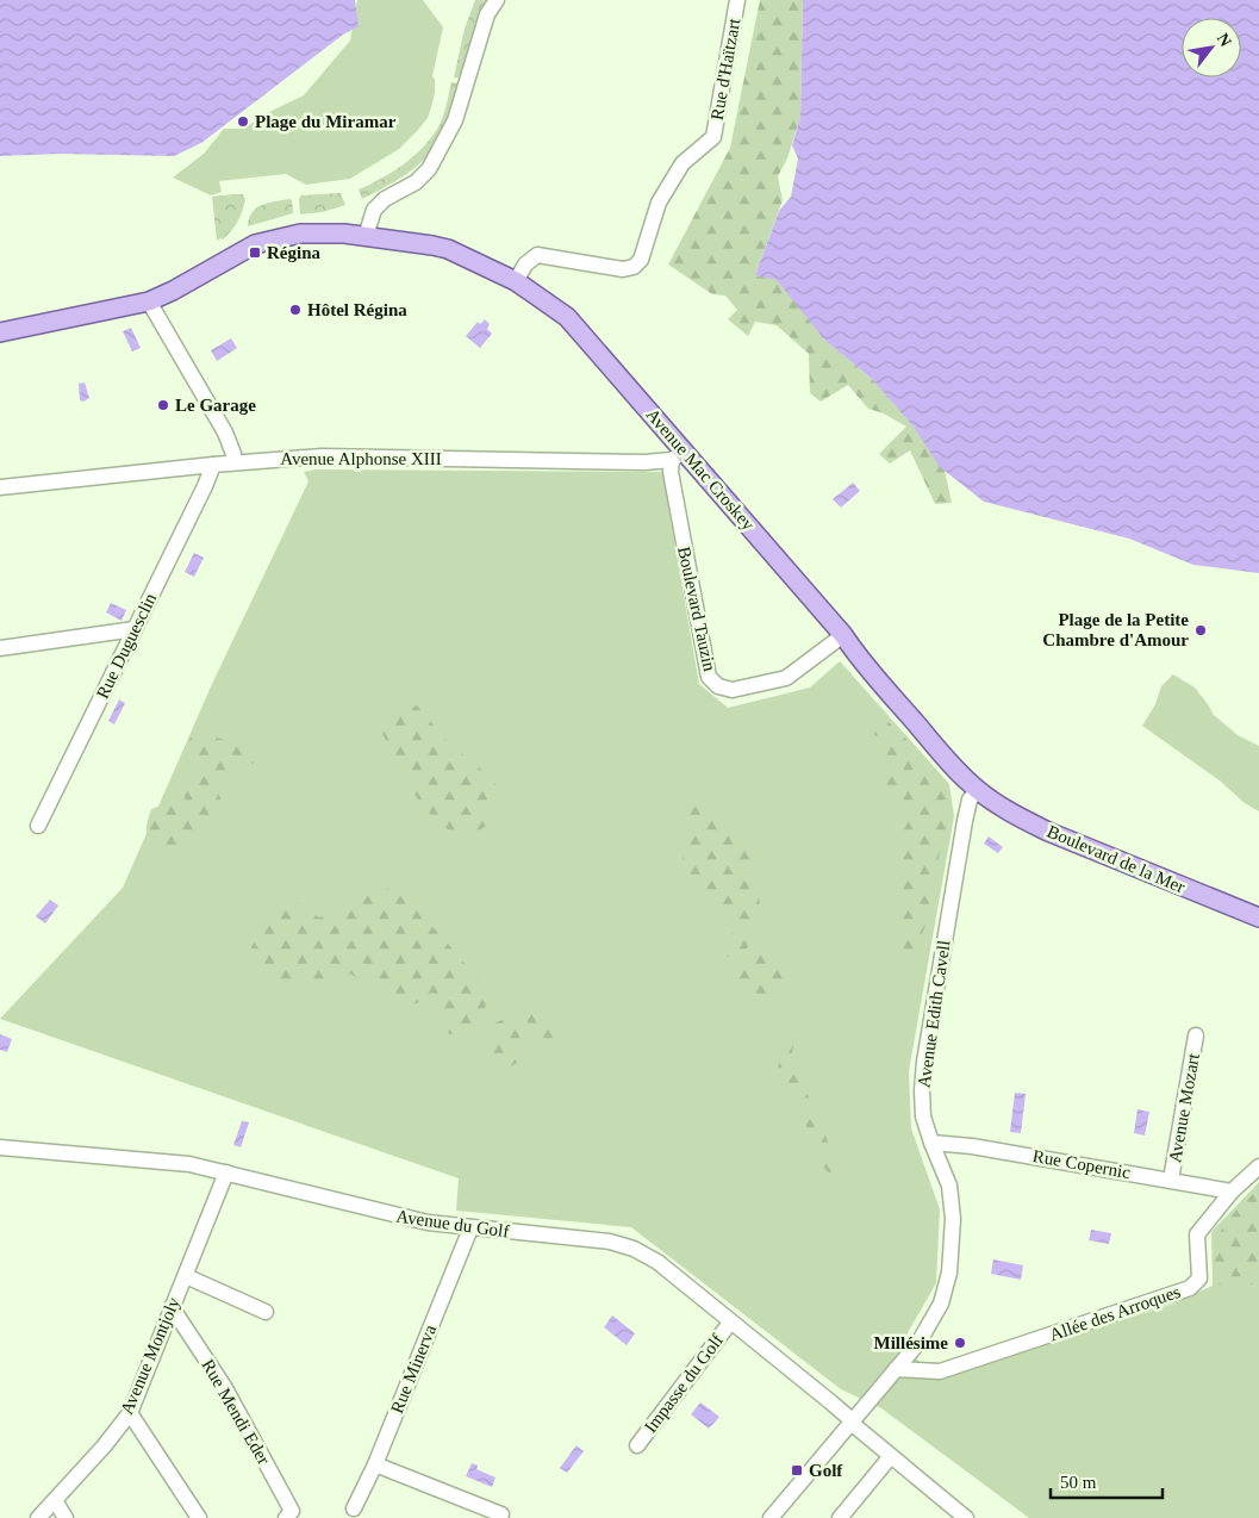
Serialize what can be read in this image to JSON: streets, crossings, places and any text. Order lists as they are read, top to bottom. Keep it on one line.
{"streets":{"main road":["Avenue Mac Croskey","Boulevard de la Mer"],"street":["Rue d'Haïtzart","Avenue Alphonse XIII","Boulevard Tauzin","Rue Duguesclin","Avenue Edith Cavell","Avenue Mozart","Rue Copernic","Avenue du Golf","Allée des Arroques","Avenue Montjoly","Rue Minerva","Impasse du Golf","Rue Mendi Eder"]},"crossings":[["Rue d'Haïtzart","Avenue Mac Croskey"],["Avenue Alphonse XIII","Avenue Mac Croskey"],["Avenue Alphonse XIII","Boulevard Tauzin"],["Avenue Alphonse XIII","Rue Duguesclin"],["Avenue Mac Croskey","Boulevard Tauzin"],["Avenue Mac Croskey","Boulevard de la Mer"],["Avenue Mac Croskey","Avenue Edith Cavell"],["Boulevard de la Mer","Avenue Edith Cavell"],["Avenue Edith Cavell","Rue Copernic"],["Avenue Edith Cavell","Avenue du Golf"],["Avenue Edith Cavell","Allée des Arroques"],["Avenue Mozart","Rue Copernic"],["Rue Copernic","Allée des Arroques"],["Avenue du Golf","Avenue Montjoly"],["Avenue du Golf","Rue Minerva"],["Avenue du Golf","Impasse du Golf"],["Avenue Montjoly","Rue Mendi Eder"]],"places":{"other":["Plage du Miramar","Hôtel Régina","Le Garage","Plage de la Petite Chambre d'Amour","Millésime"],"transit":["Régina","Golf"]},"scale_bar":"50 m","north":"top right"}
